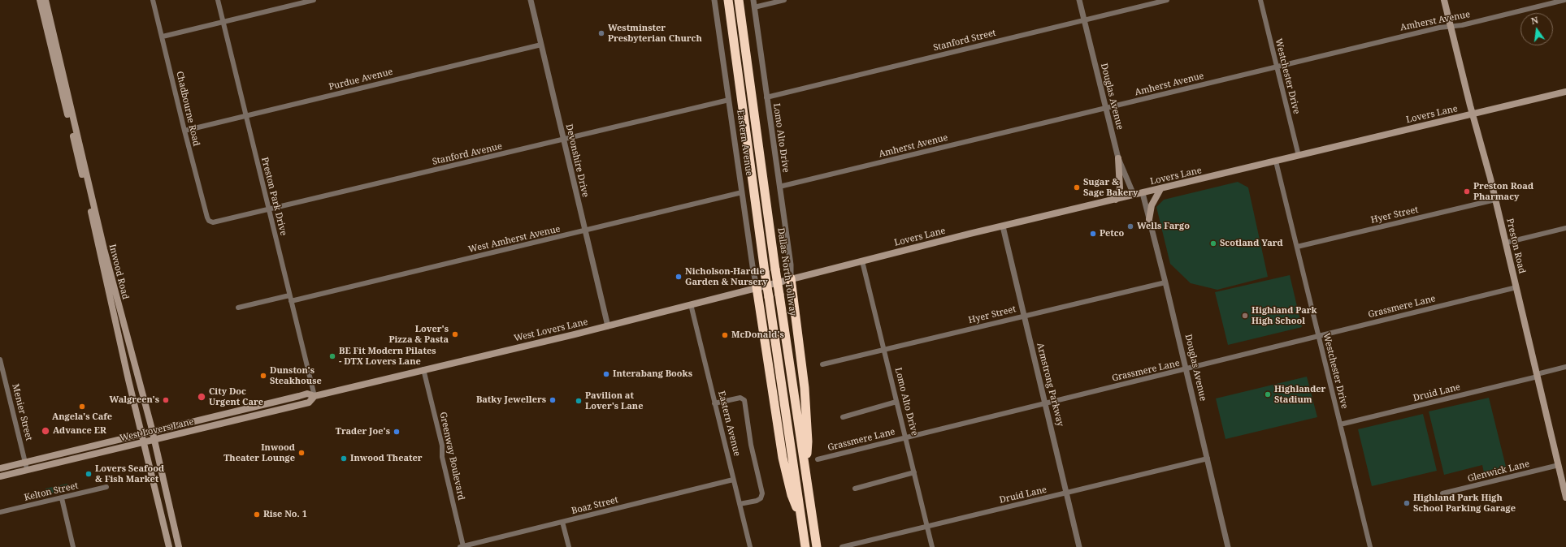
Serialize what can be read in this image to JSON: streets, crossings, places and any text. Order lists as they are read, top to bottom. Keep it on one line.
{"streets":{"highway":["Dallas North Tollway"],"main road":["Lovers Lane","Preston Road","Inwood Road","West Lovers Lane"],"street":["Amherst Avenue","Stanford Street","Westchester Drive","Purdue Avenue","Douglas Avenue","Chadbourne Road","Lomo Alto Drive","Eastern Avenue","Stanford Avenue","Devonshire Drive","Preston Park Drive","Hyer Street","West Amherst Avenue","Grassmere Lane","Armstrong Parkway","Druid Lane","Menier Street","Greenway Boulevard","Glenwick Lane","Kelton Street","Boaz Street"]},"crossings":[["Amherst Avenue","Westchester Drive"],["Amherst Avenue","Douglas Avenue"],["Amherst Avenue","Lomo Alto Drive"],["Amherst Avenue","Preston Road"],["Stanford Street","Douglas Avenue"],["Stanford Street","Lomo Alto Drive"],["Westchester Drive","Lovers Lane"],["Westchester Drive","Hyer Street"],["Westchester Drive","Grassmere Lane"],["Westchester Drive","Druid Lane"],["Purdue Avenue","Chadbourne Road"],["Purdue Avenue","Devonshire Drive"],["Purdue Avenue","Preston Park Drive"],["Douglas Avenue","Lovers Lane"],["Douglas Avenue","Hyer Street"],["Douglas Avenue","Grassmere Lane"],["Douglas Avenue","Druid Lane"],["Chadbourne Road","Stanford Avenue"],["Lovers Lane","Lomo Alto Drive"],["Lovers Lane","Preston Road"],["Lovers Lane","West Lovers Lane"],["Lovers Lane","Armstrong Parkway"],["Lomo Alto Drive","Hyer Street"],["Lomo Alto Drive","Grassmere Lane"],["Lomo Alto Drive","West Lovers Lane"],["Lomo Alto Drive","Druid Lane"],["Eastern Avenue","Stanford Avenue"],["Eastern Avenue","West Amherst Avenue"],["Eastern Avenue","West Lovers Lane"],["Eastern Avenue","Boaz Street"],["Stanford Avenue","Devonshire Drive"],["Stanford Avenue","Preston Park Drive"],["Devonshire Drive","West Amherst Avenue"],["Devonshire Drive","West Lovers Lane"],["Preston Park Drive","West Amherst Avenue"],["Preston Park Drive","West Lovers Lane"],["Hyer Street","Preston Road"],["Hyer Street","Armstrong Parkway"],["Preston Road","Grassmere Lane"],["Preston Road","Druid Lane"],["Preston Road","Glenwick Lane"],["Inwood Road","West Lovers Lane"],["Grassmere Lane","Armstrong Parkway"],["West Lovers Lane","Menier Street"],["West Lovers Lane","Greenway Boulevard"],["Armstrong Parkway","Druid Lane"],["Greenway Boulevard","Boaz Street"]],"places":["Westminster Presbyterian Church","Sugar & Sage Bakery","Preston Road Pharmacy","Wells Fargo","Petco","Scotland Yard","Nicholson-Hardie Garden & Nursery","Highland Park High School","Lover's Pizza & Pasta","McDonald's","BE Fit Modern Pilates - DTX Lovers Lane","Interabang Books","Dunston's Steakhouse","Highlander Stadium","City Doc Urgent Care","Walgreen's","Batky Jewellers","Pavilion at Lover's Lane","Angela's Cafe","Advance ER","Trader Joe's","Inwood Theater Lounge","Inwood Theater","Lovers Seafood & Fish Market","Highland Park High School Parking Garage","Rise No. 1"],"north":"top"}
